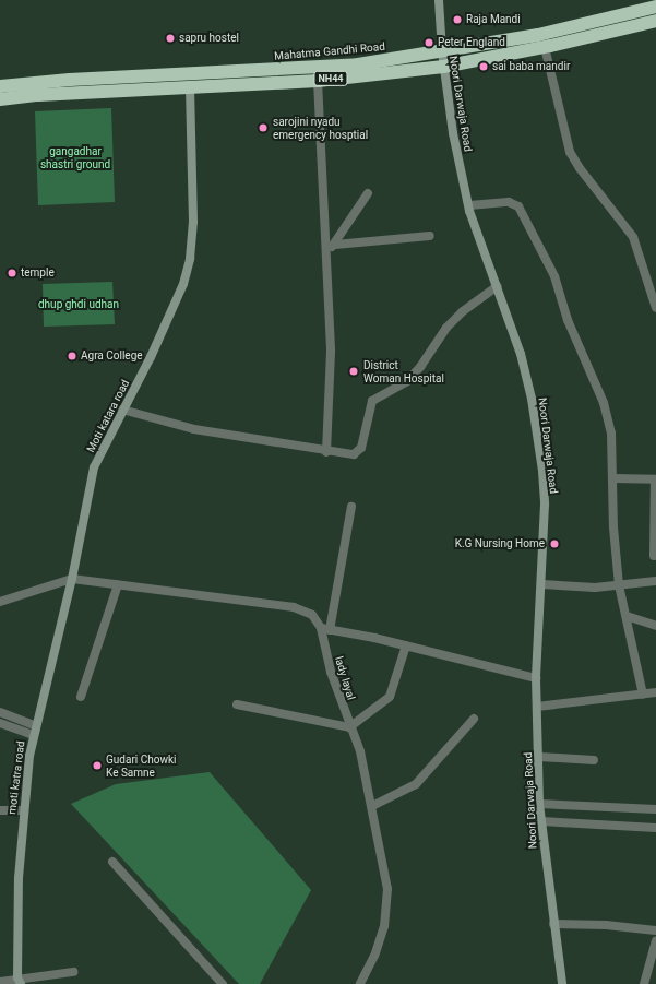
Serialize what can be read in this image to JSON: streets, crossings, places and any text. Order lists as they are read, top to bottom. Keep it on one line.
{"streets":{"highway":["Mahatma Gandhi Road","NH44"],"street":["Noori Darwaja Road","Moti katara road","lady layal","moti katra road"]},"crossings":[["Mahatma Gandhi Road","Noori Darwaja Road"],["NH44","Noori Darwaja Road"],["NH44","Moti katara road"],["Moti katara road","lady layal"],["Moti katara road","moti katra road"],["lady layal","moti katra road"]],"parks":["gangadhar shastri ground","dhup ghdi udhan"],"places":["Raja Mandi","sapru hostel","Peter England","sai baba mandir","sarojini nyadu emergency hosptial","temple","Agra College","District Woman Hospital","K.G Nursing Home","Gudari Chowki Ke Samne"]}
